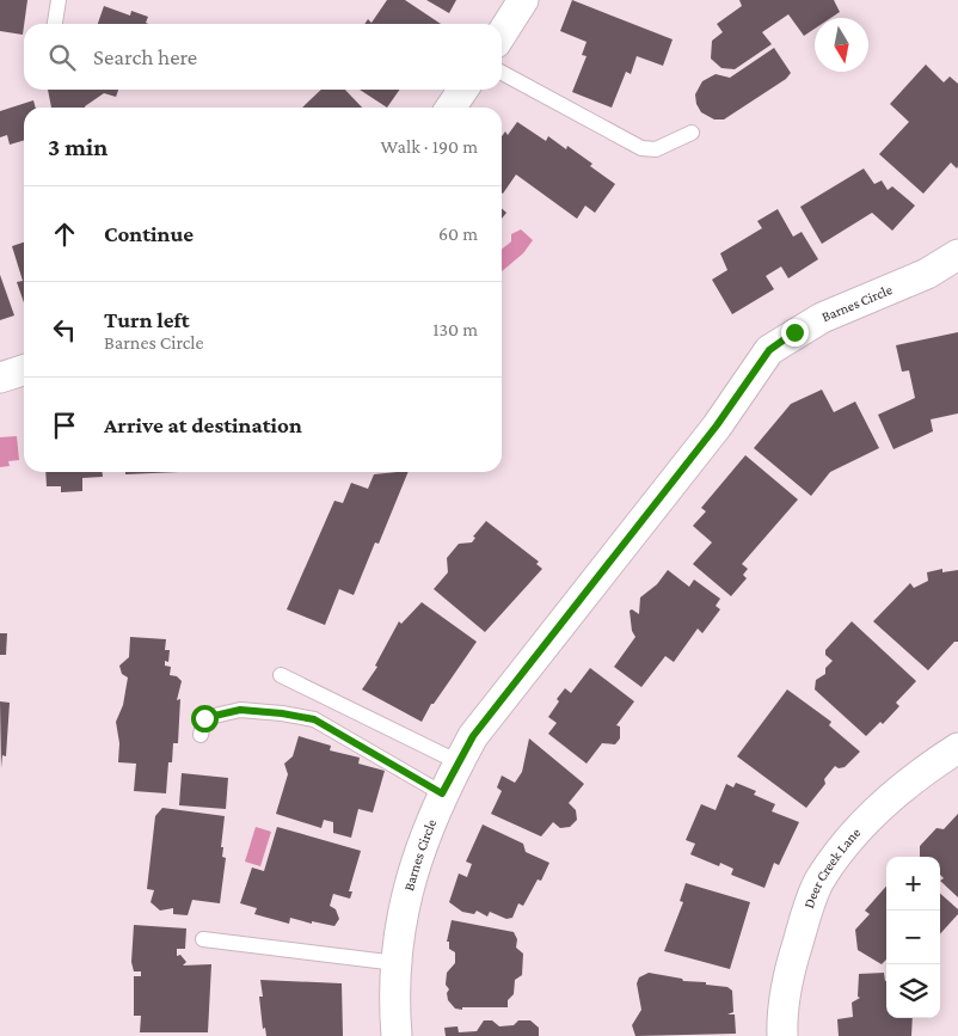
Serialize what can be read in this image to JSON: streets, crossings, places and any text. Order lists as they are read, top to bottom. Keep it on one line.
{"streets":{"street":["Barnes Circle","Deer Creek Lane"]},"north":"bottom","page":{"search":"Search here","heading":["3 min","Walk · 190 m"],"list":[["Continue","60 m"],["Turn left","Barnes Circle","130 m"],"Arrive at destination"],"map_buttons":["+","−"]}}
